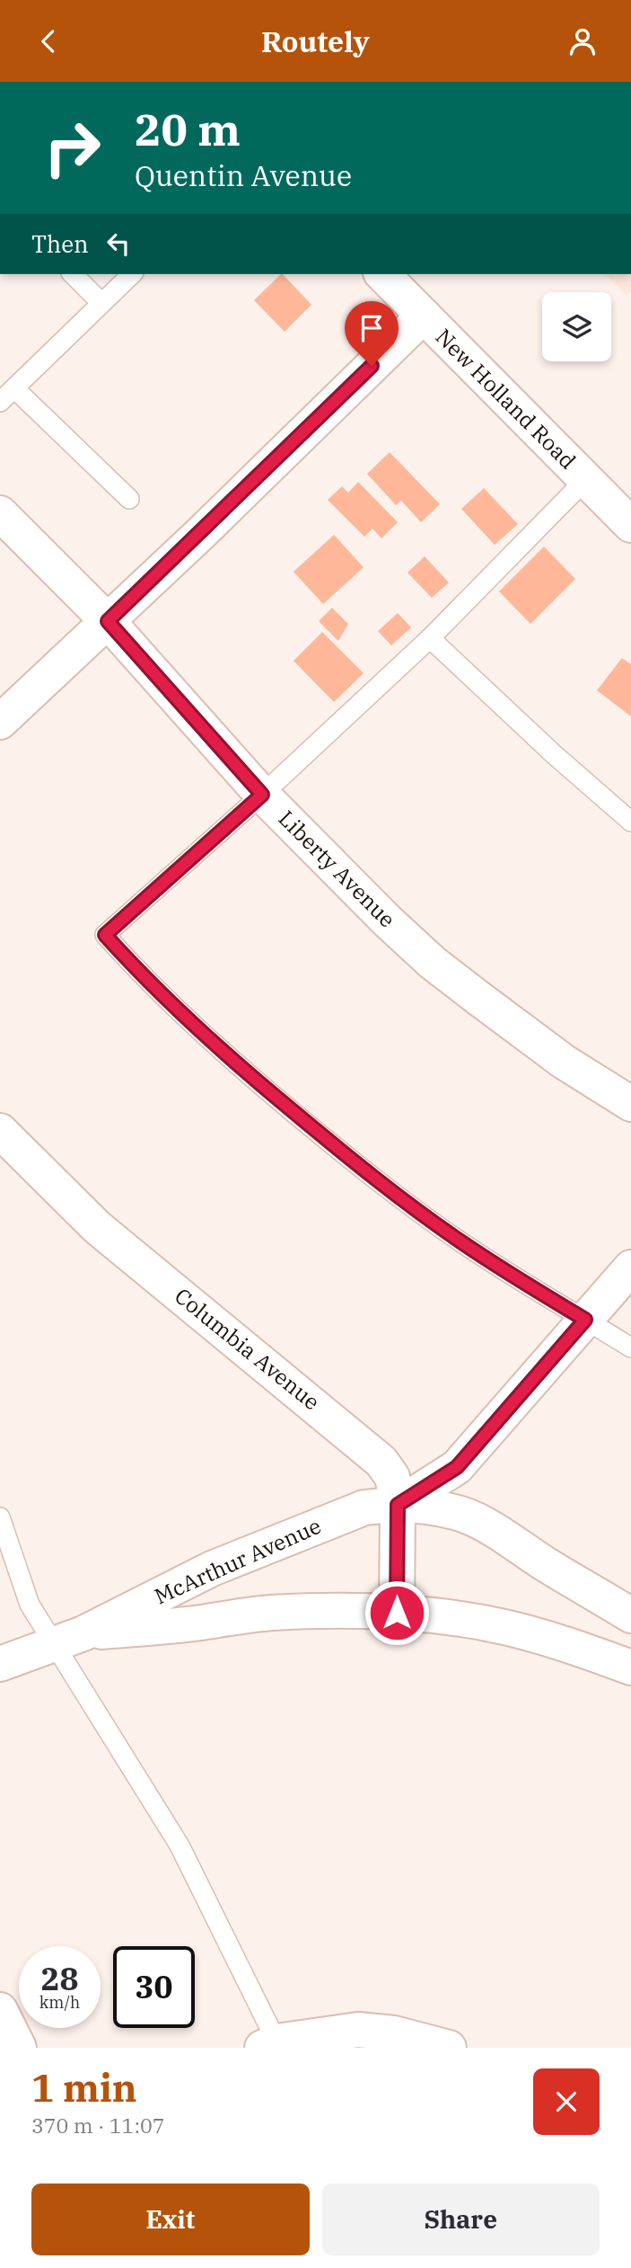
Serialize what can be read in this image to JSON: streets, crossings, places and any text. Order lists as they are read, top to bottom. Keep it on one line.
{"streets":{"street":["New Holland Road","Liberty Avenue","Columbia Avenue","McArthur Avenue"]},"crossings":[["Columbia Avenue","McArthur Avenue"]],"page":{"header":"Routely","turn":["20 m","Quentin Avenue"],"then":"Then","speed":"28 km/h","limit":"30","heading":["1 min","370 m · 11:07"],"buttons":["Exit","Share"]}}
